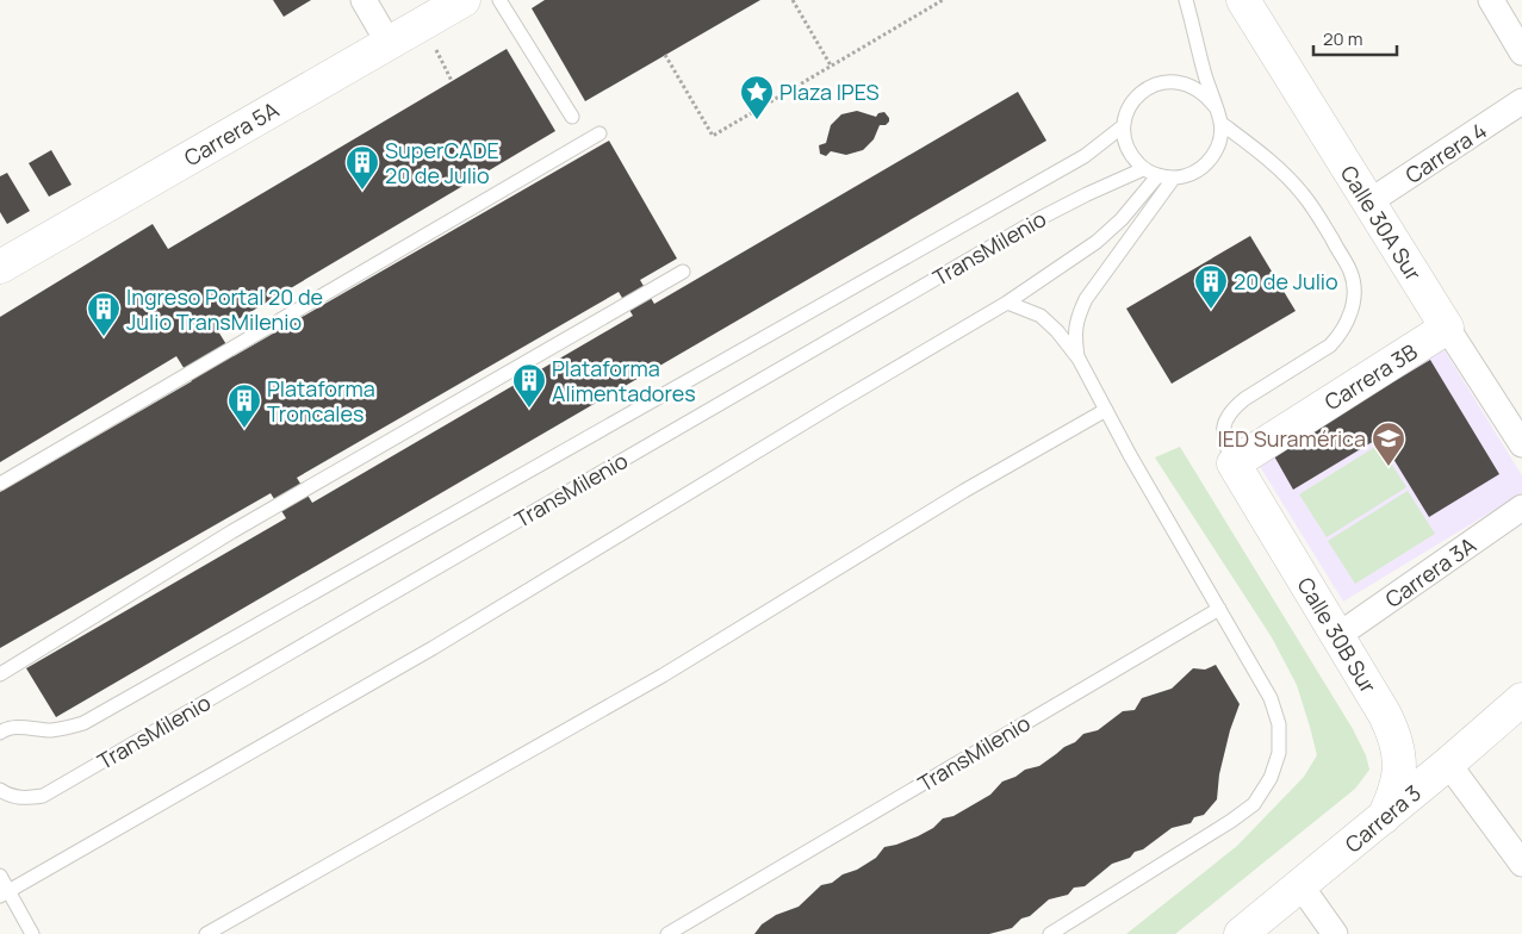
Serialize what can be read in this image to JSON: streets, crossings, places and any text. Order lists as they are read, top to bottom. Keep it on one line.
{"streets":{"street":["Carrera 5A","Carrera 4","Calle 30A Sur","Carrera 3B","Carrera 3A","Calle 30B Sur","Carrera 3"],"lane":["TransMilenio"]},"crossings":[["Carrera 4","Calle 30A Sur"],["Calle 30A Sur","Carrera 3B"],["Carrera 3B","Calle 30B Sur"],["Carrera 3A","Calle 30B Sur"],["Calle 30B Sur","Carrera 3"]],"places":{"place":["Plaza IPES"],"building":["SuperCADE 20 de Julio","20 de Julio","Ingreso Portal 20 de Julio TransMilenio","Plataforma Alimentadores","Plataforma Troncales"],"school or university":["IED Suramérica"]},"scale_bar":"20 m"}
